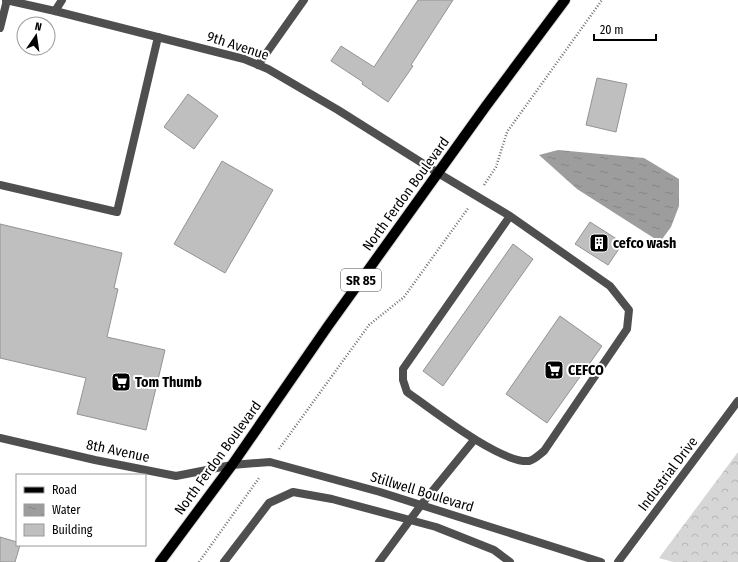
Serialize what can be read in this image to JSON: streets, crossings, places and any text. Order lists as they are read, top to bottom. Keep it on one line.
{"streets":{"main road":["North Ferdon Boulevard","SR 85"],"street":["9th Avenue","8th Avenue","Industrial Drive","Stillwell Boulevard"]},"crossings":[["9th Avenue","North Ferdon Boulevard"],["North Ferdon Boulevard","8th Avenue"],["North Ferdon Boulevard","Stillwell Boulevard"],["8th Avenue","Stillwell Boulevard"]],"places":{"building":["cefco wash"],"supermarket":["CEFCO","Tom Thumb"]},"legend":["Road","Water","Building"],"scale_bar":"20 m","north":"top"}
